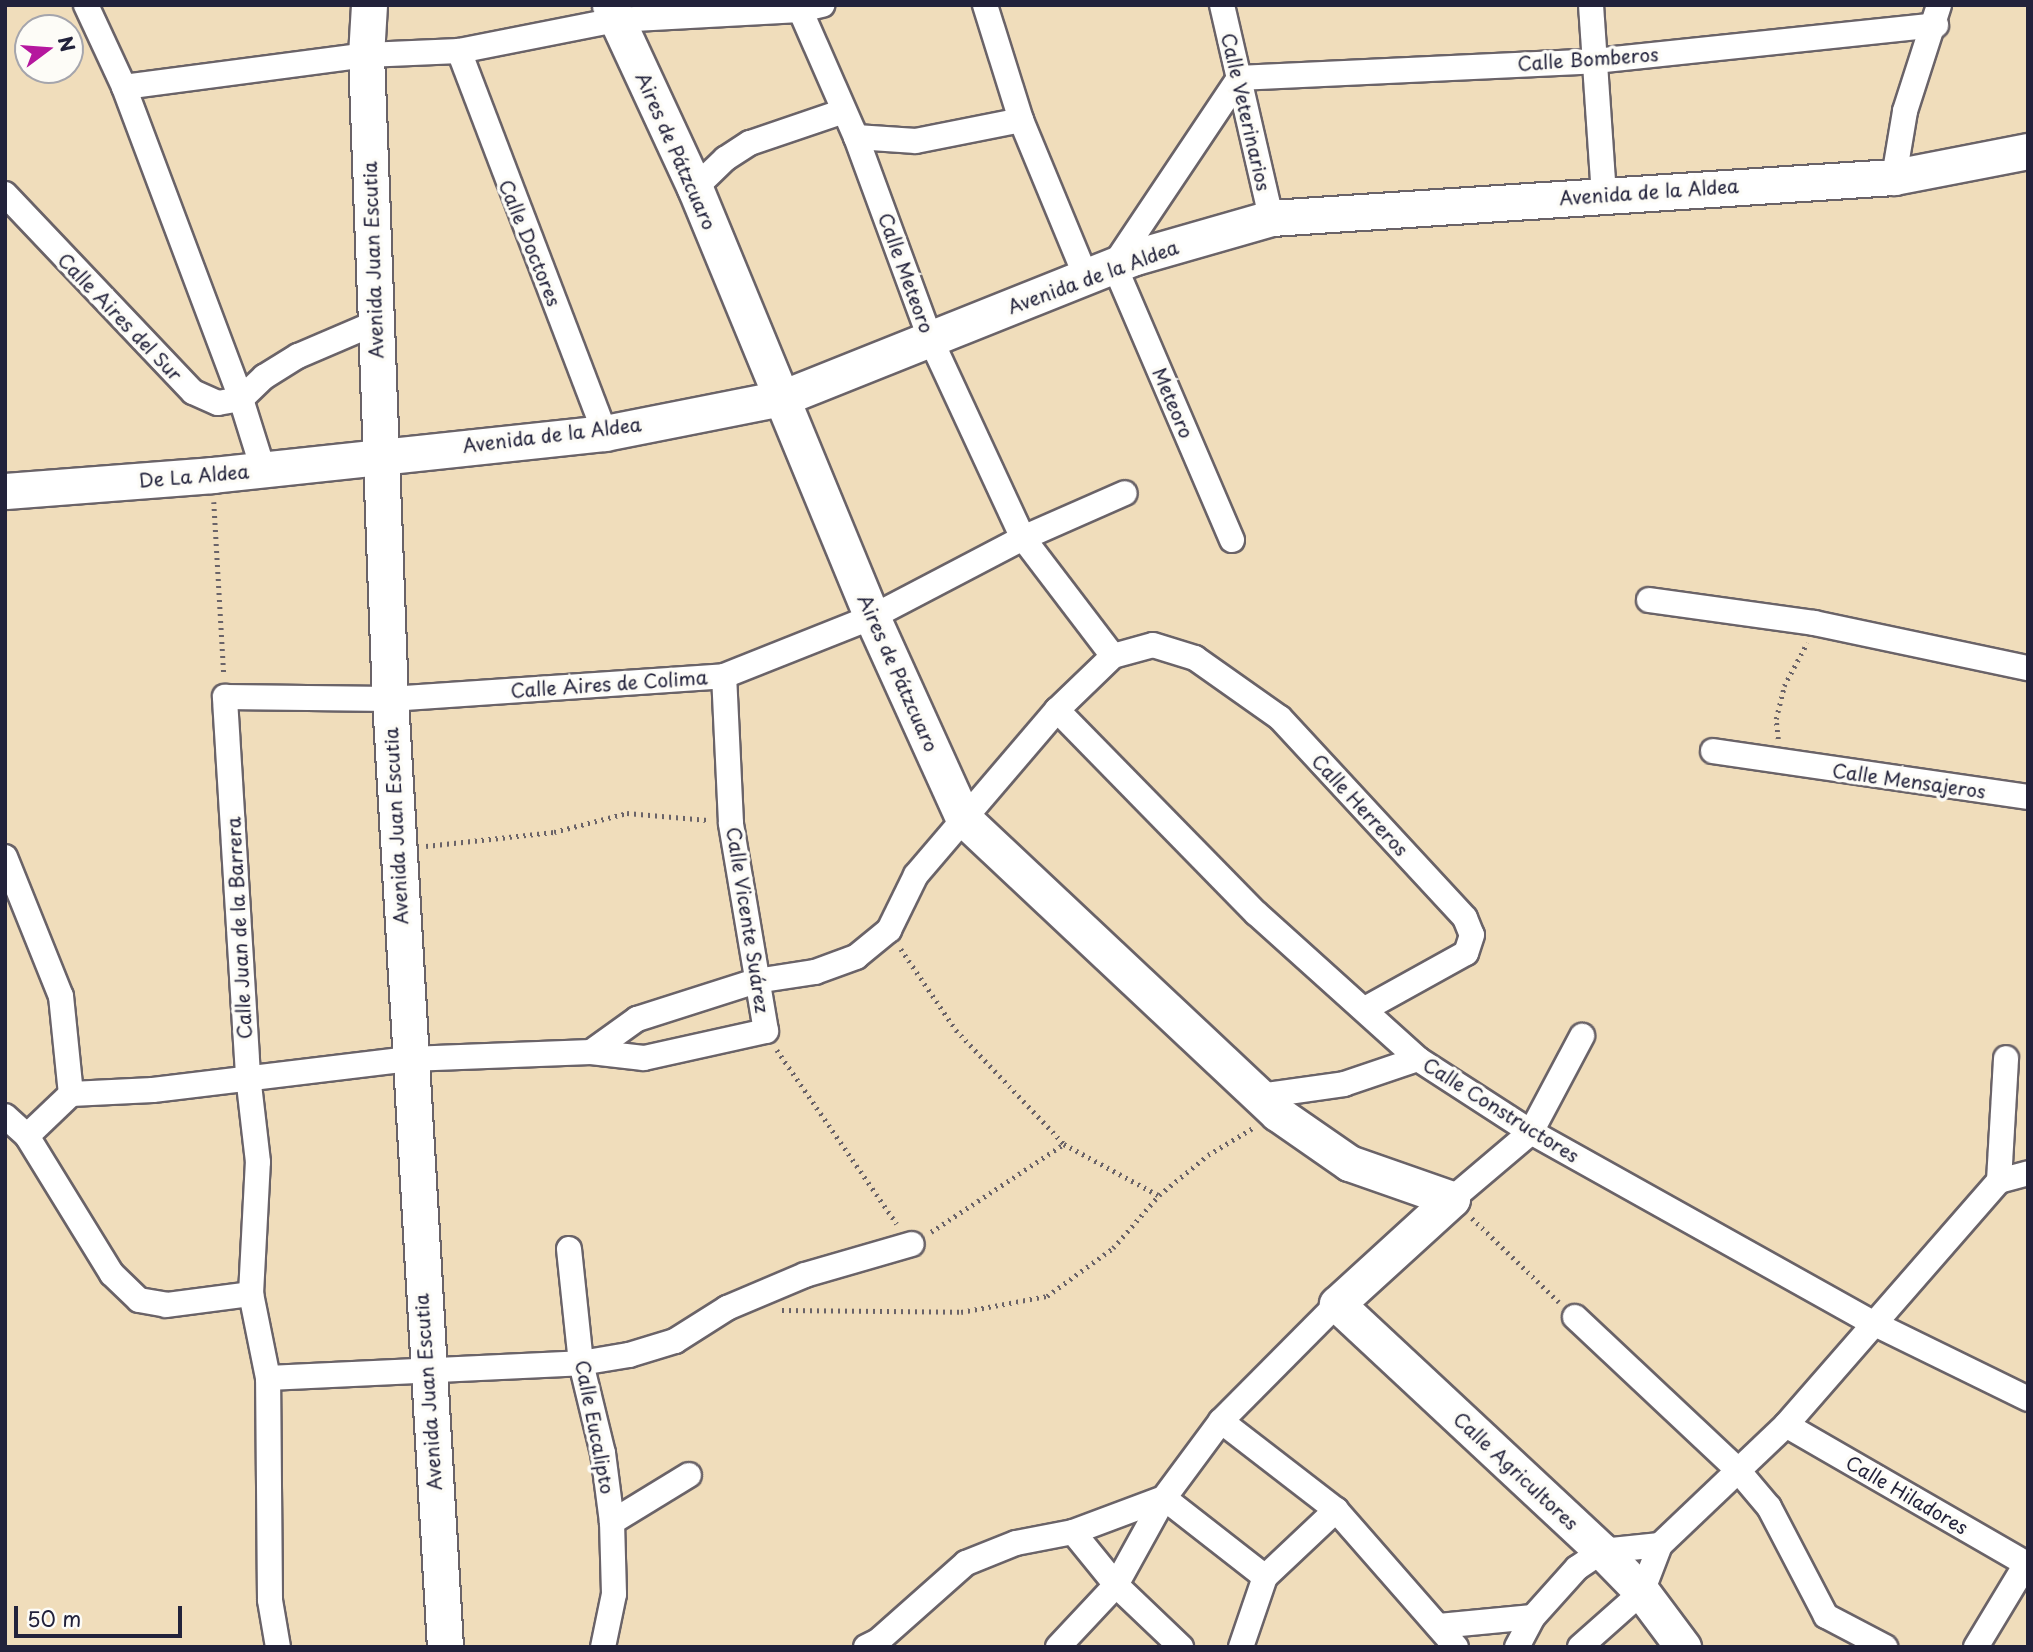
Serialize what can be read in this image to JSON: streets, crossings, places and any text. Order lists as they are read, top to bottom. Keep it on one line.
{"streets":{"street":["Calle Bomberos","Calle Veterinarios","Aires de Pátzcuaro","Avenida de la Aldea","Calle Doctores","Avenida Juan Escutia","Calle Meteoro","Calle Aires del Sur","Meteoro","De La Aldea","Calle Aires de Colima","Calle Mensajeros","Calle Herreros","Calle Vicente Suárez","Calle Juan de la Barrera","Calle Constructores","Calle Eucalipto","Calle Agricultores","Calle Hiladores"]},"crossings":[["Calle Bomberos","Calle Veterinarios"],["Calle Veterinarios","Avenida de la Aldea"],["Aires de Pátzcuaro","Avenida de la Aldea"],["Aires de Pátzcuaro","Calle Aires de Colima"],["Avenida de la Aldea","Calle Doctores"],["Avenida de la Aldea","Avenida Juan Escutia"],["Avenida de la Aldea","Calle Meteoro"],["Avenida de la Aldea","Meteoro"],["Avenida de la Aldea","De La Aldea"],["Avenida Juan Escutia","De La Aldea"],["Avenida Juan Escutia","Calle Aires de Colima"],["Calle Meteoro","Calle Aires de Colima"],["Calle Meteoro","Calle Herreros"],["Calle Aires de Colima","Calle Vicente Suárez"],["Calle Aires de Colima","Calle Juan de la Barrera"],["Calle Herreros","Calle Constructores"]],"scale_bar":"50 m","north":"right"}
